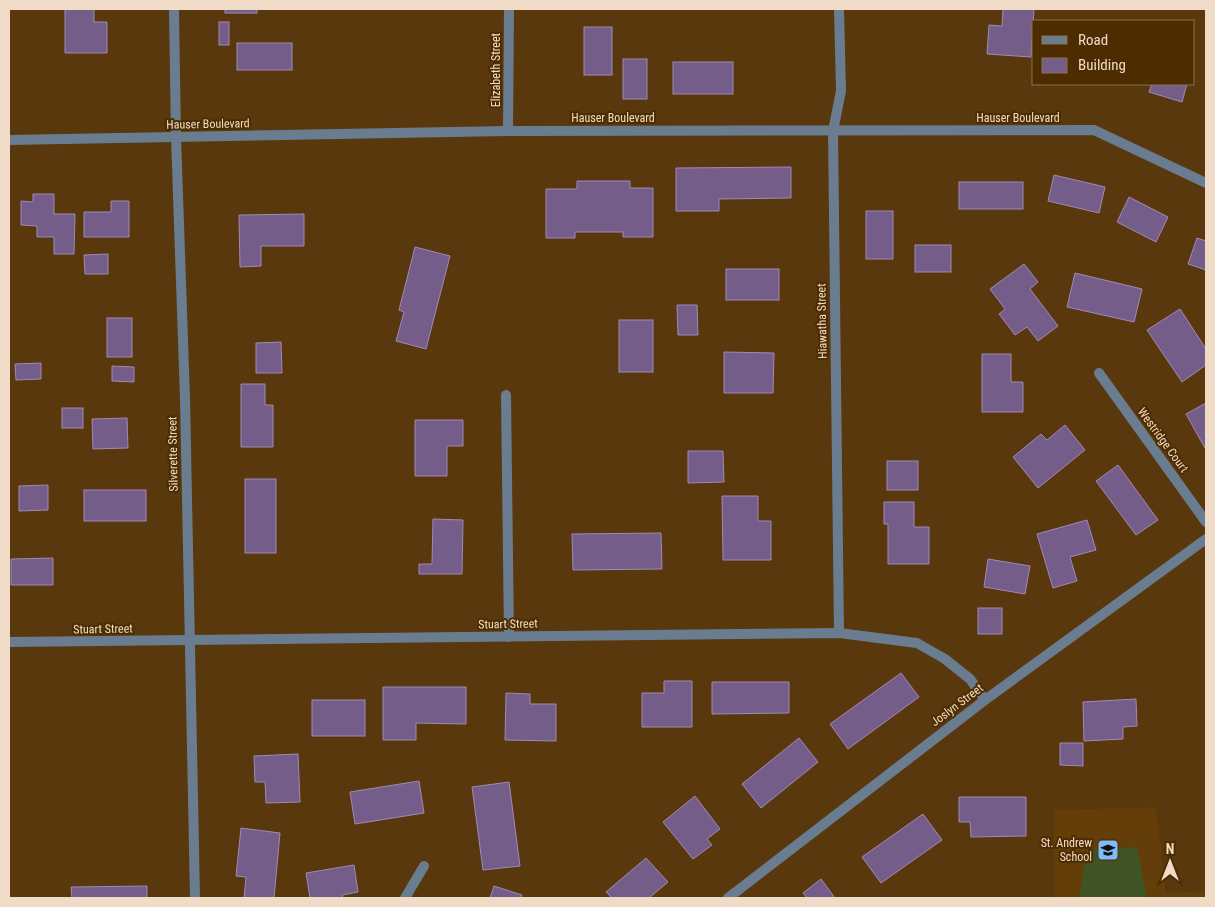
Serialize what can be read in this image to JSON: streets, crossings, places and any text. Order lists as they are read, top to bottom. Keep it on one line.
{"streets":{"street":["Elizabeth Street","Hauser Boulevard","Hiawatha Street","Westridge Court","Silverette Street","Stuart Street","Joslyn Street"]},"crossings":[["Elizabeth Street","Hauser Boulevard"],["Hauser Boulevard","Hiawatha Street"],["Hauser Boulevard","Silverette Street"],["Hiawatha Street","Stuart Street"],["Silverette Street","Stuart Street"],["Stuart Street","Joslyn Street"]],"places":{"school or university":["St. Andrew School"]},"legend":["Road","Building"],"north":"top"}
